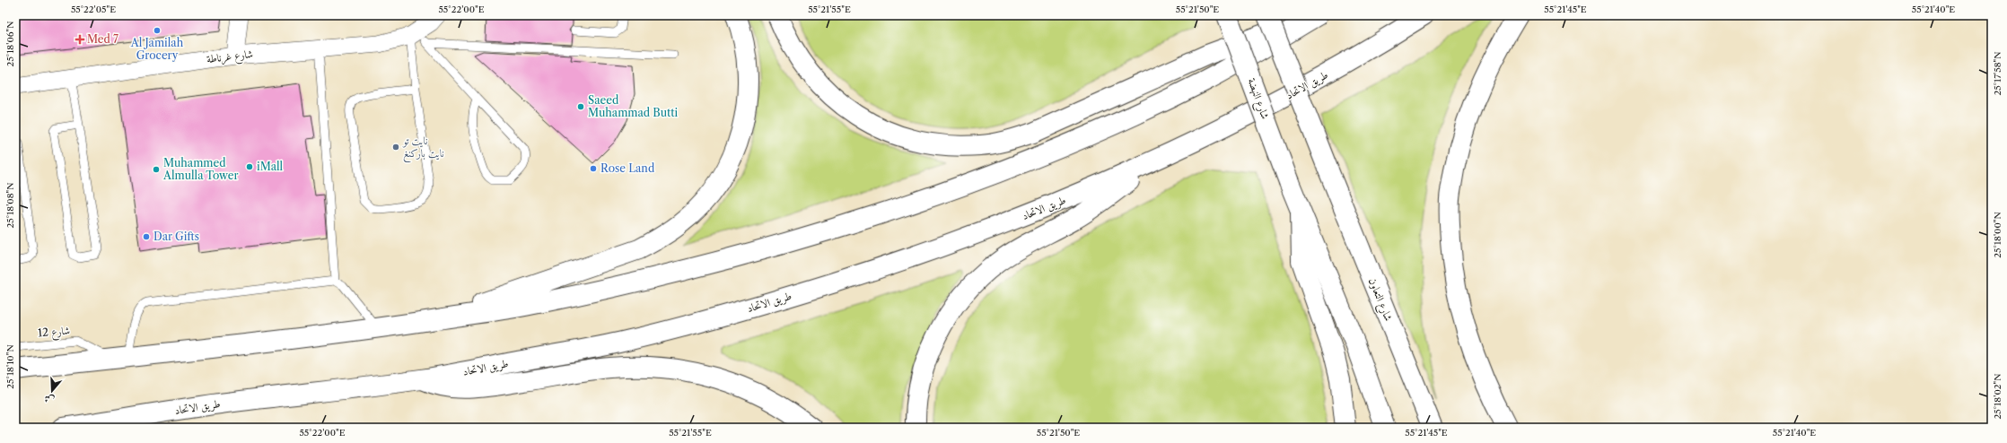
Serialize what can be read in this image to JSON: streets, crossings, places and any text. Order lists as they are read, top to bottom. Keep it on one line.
{"streets":{"main road":["طريق الاتحاد","شارع النهضة","شارع التعاون"],"street":["شارع غرناطة"],"lane":["شارع 12"]},"places":{"other":["Al Jamilah Grocery","Saeed Muhammad Butti","نايت تو نايت باركنغ","iMall","Rose Land","Muhammed Almulla Tower","Dar Gifts"],"health":["Med 7"]},"north":"bottom","coordinates":["55°22'05\"E","55°22'00\"E","55°21'55\"E","55°21'50\"E","55°21'45\"E","55°21'40\"E","25°18'06\"N","25°17'58\"N","25°18'08\"N","25°18'00\"N","25°18'10\"N","25°18'02\"N"]}
